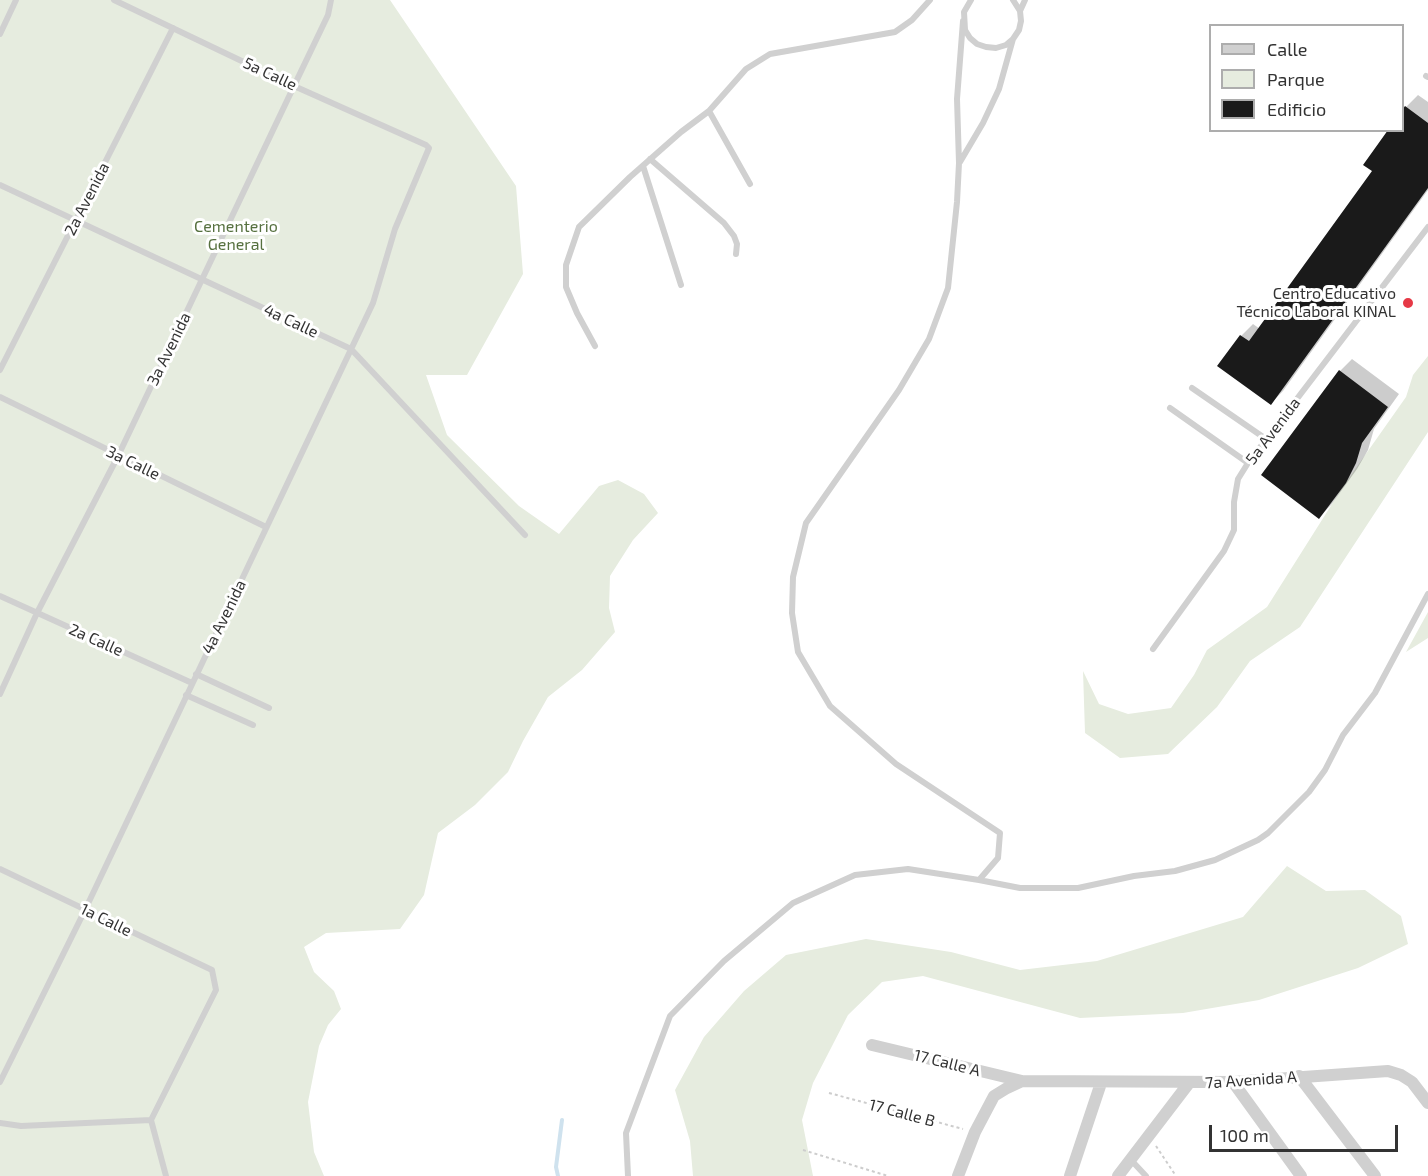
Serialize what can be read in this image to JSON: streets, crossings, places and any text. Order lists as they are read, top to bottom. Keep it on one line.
{"streets":{"street":["17 Calle A","7a Avenida A"],"lane":["5a Calle","2a Avenida","4a Calle","3a Avenida","5a Avenida","3a Calle","4a Avenida","2a Calle","1a Calle"],"path":["17 Calle B"]},"crossings":[["5a Calle","2a Avenida"],["5a Calle","3a Avenida"],["5a Calle","4a Avenida"],["2a Avenida","4a Calle"],["4a Calle","3a Avenida"],["4a Calle","4a Avenida"],["3a Avenida","3a Calle"],["3a Avenida","2a Calle"],["3a Calle","4a Avenida"],["4a Avenida","2a Calle"],["4a Avenida","1a Calle"],["17 Calle A","7a Avenida A"]],"parks":["Cementerio General"],"places":["Centro Educativo Técnico Laboral KINAL"],"legend":["Calle","Parque","Edificio"],"scale_bar":"100 m"}
